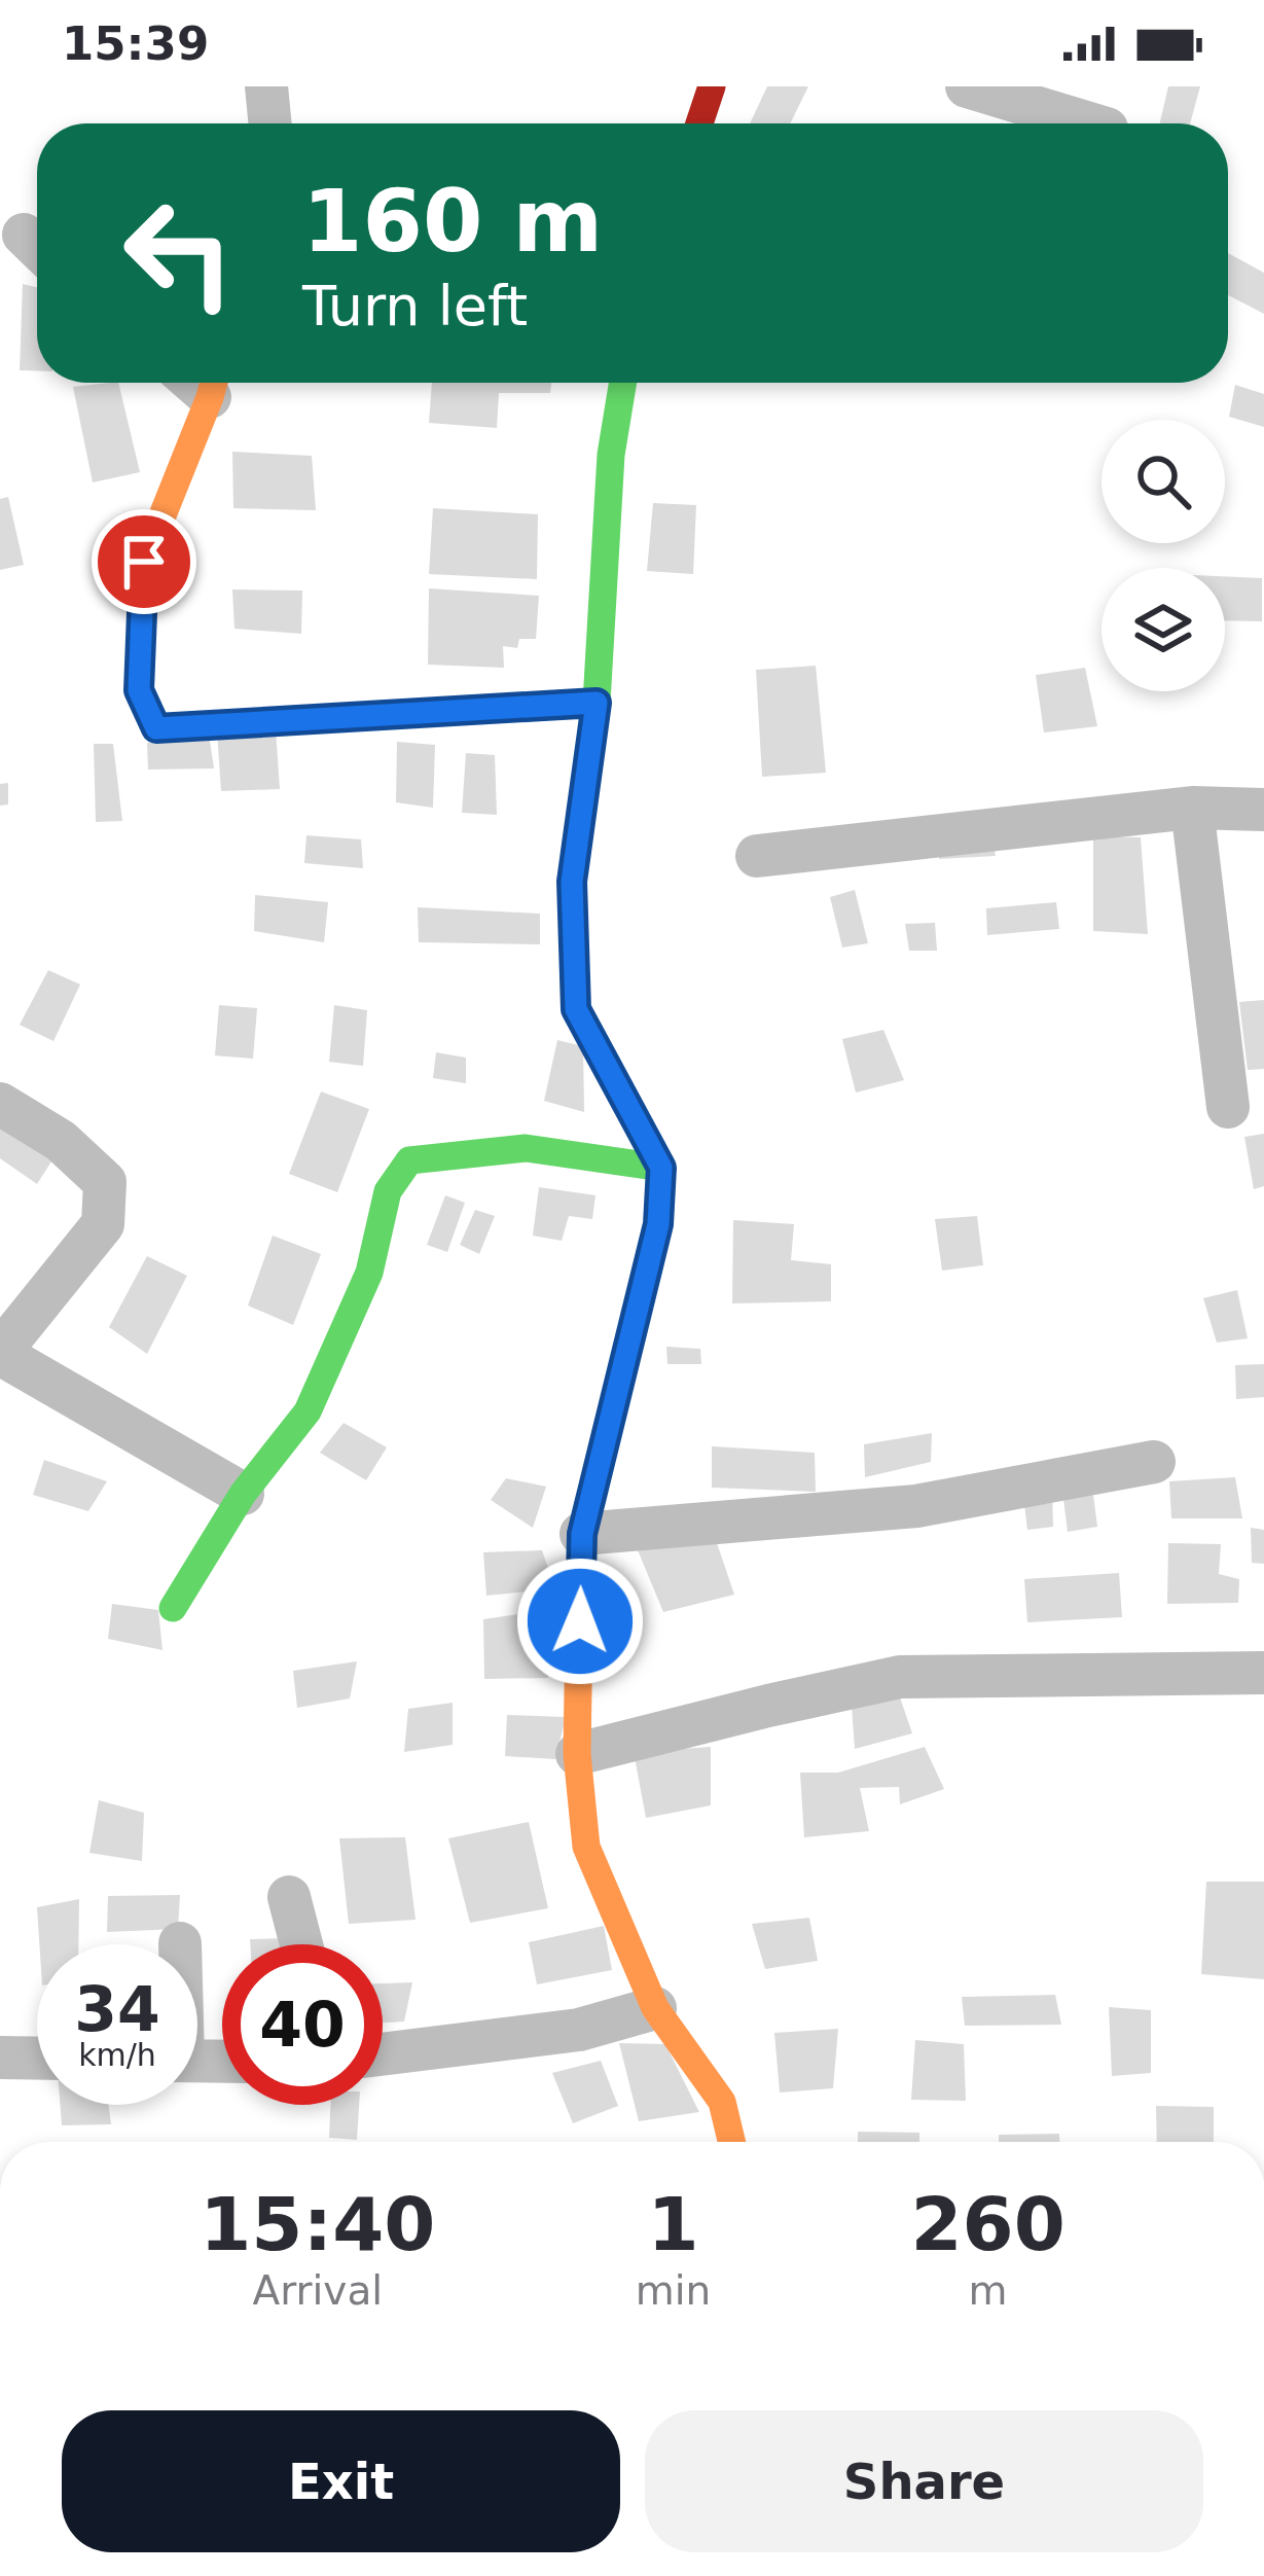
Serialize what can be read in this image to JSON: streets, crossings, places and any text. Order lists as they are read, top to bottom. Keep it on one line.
{"page":{"status":"15:39","turn":["160 m","Turn left"],"speed":"34 km/h","limit":"40","eta":["15:40","Arrival","1","min","260","m"],"buttons":["Exit","Share"]}}
